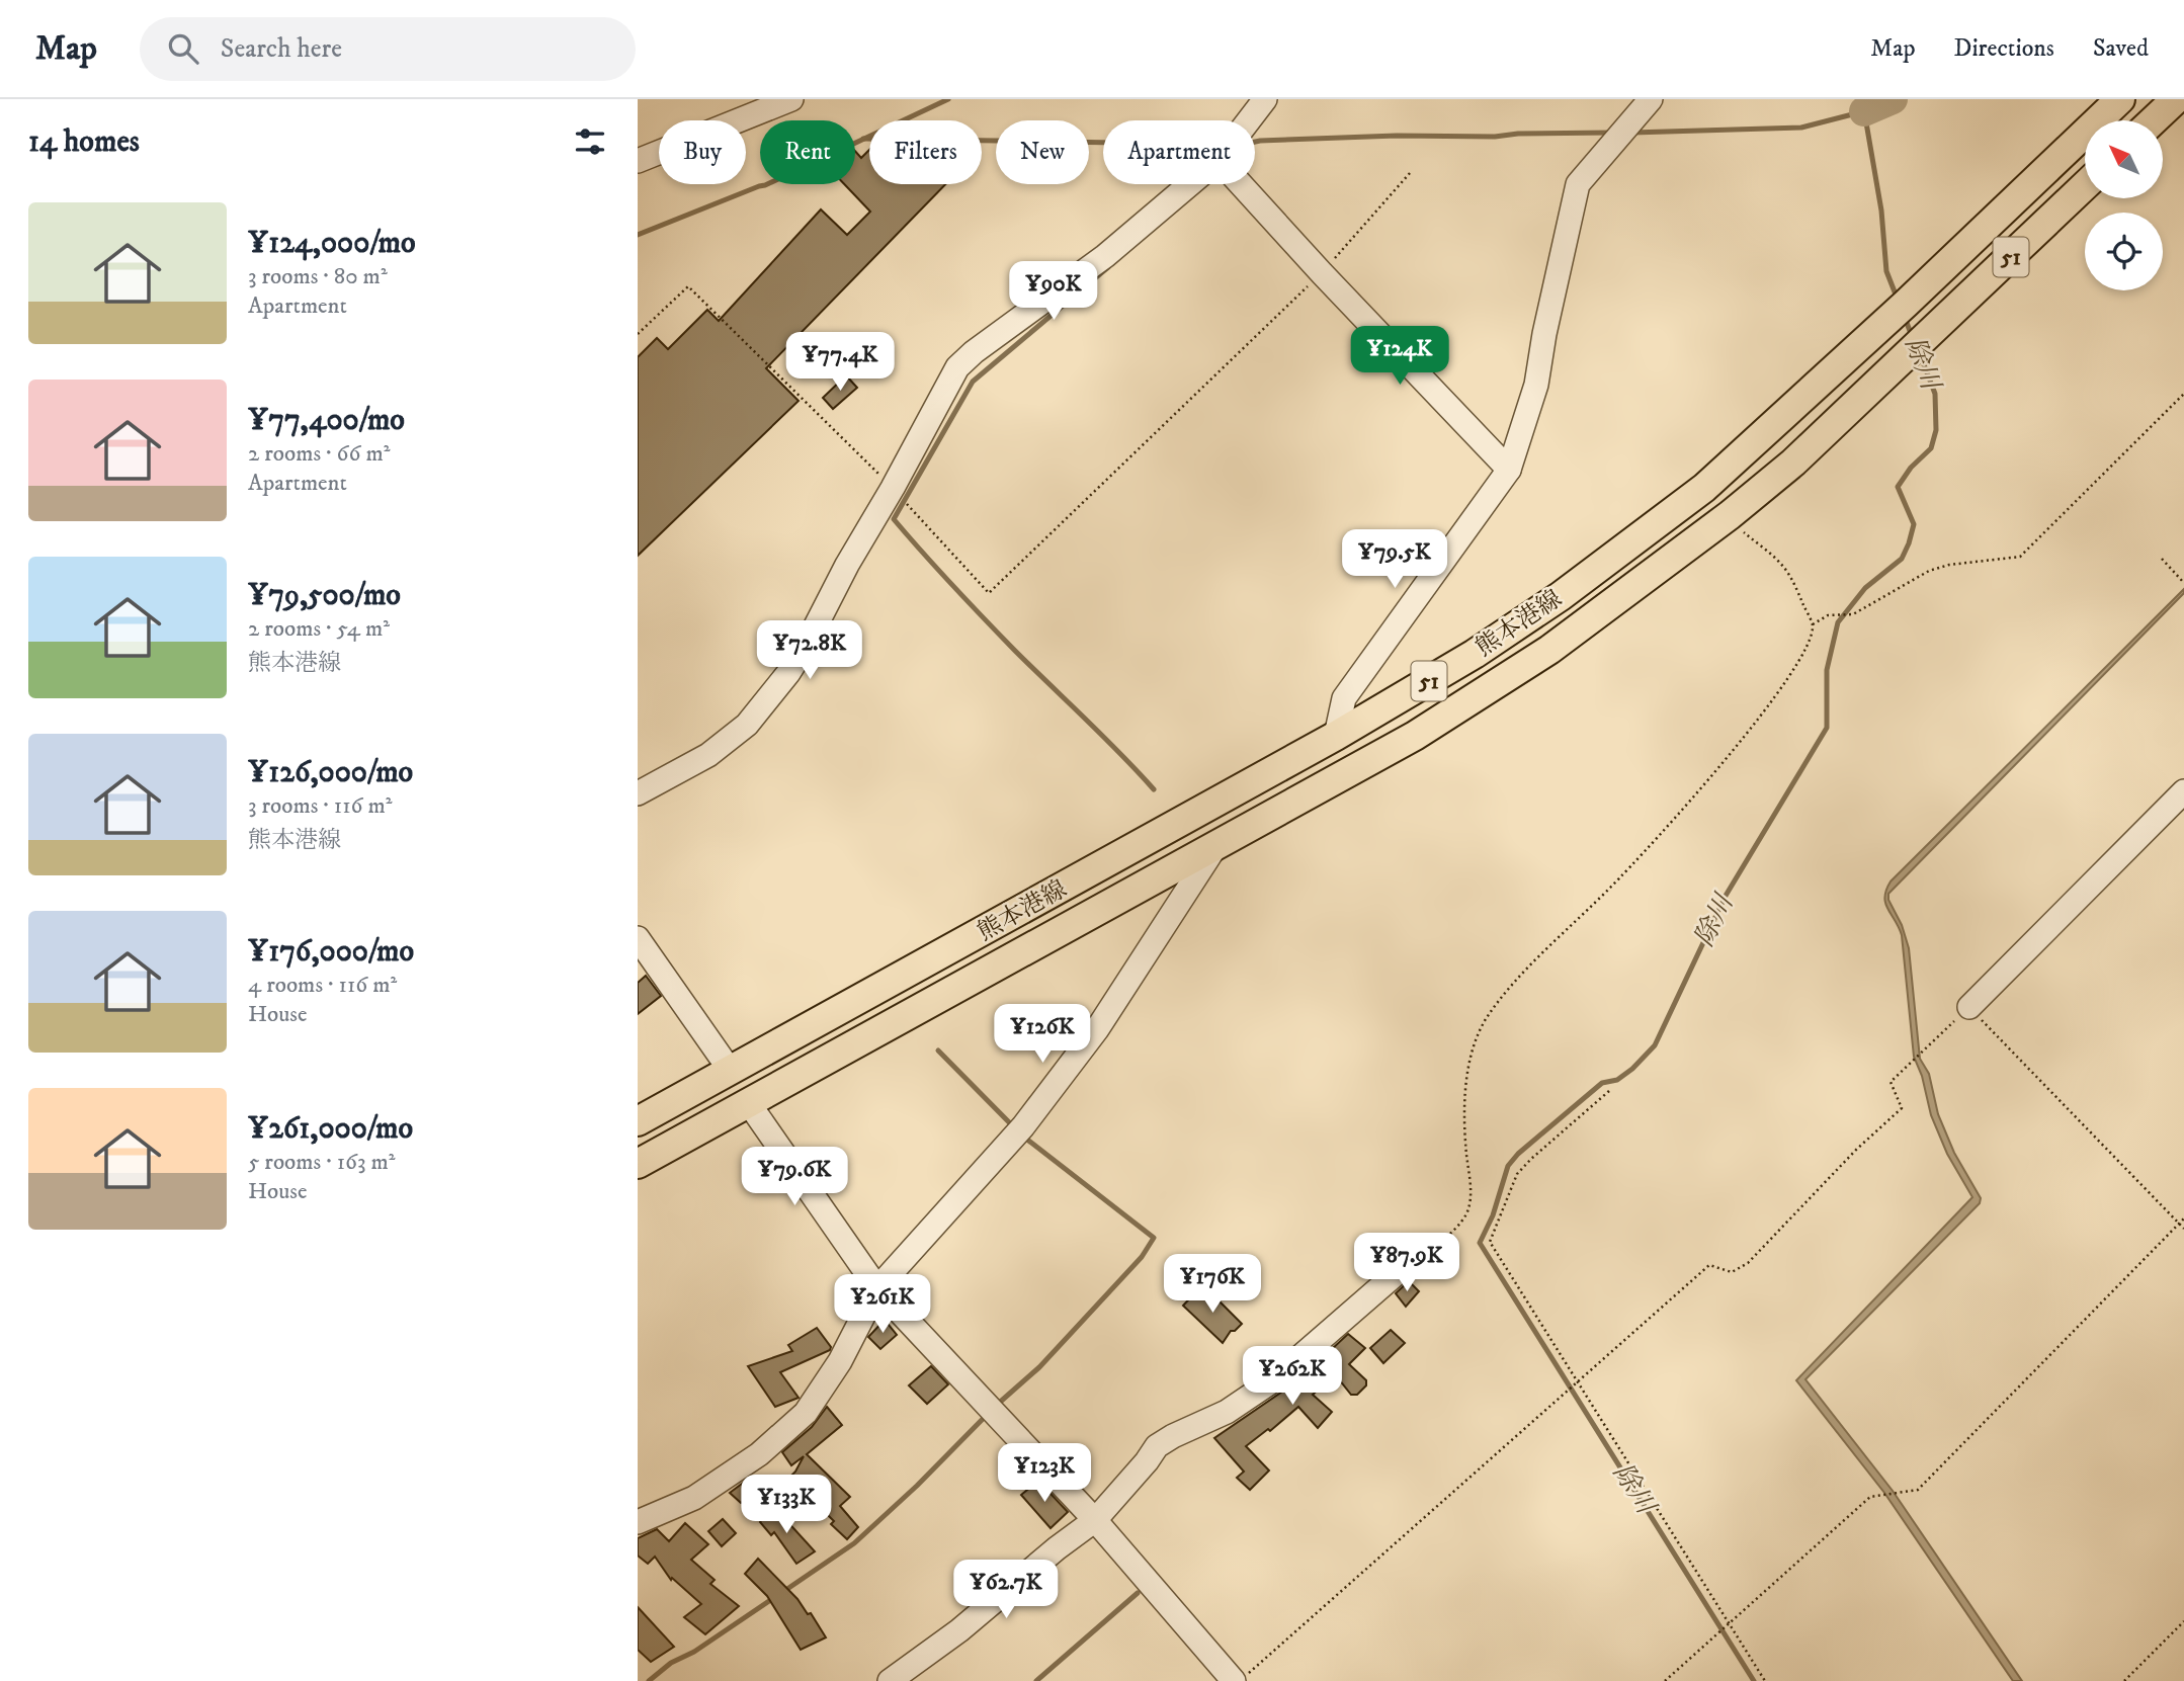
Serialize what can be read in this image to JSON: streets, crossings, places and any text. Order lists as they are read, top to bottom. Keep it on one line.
{"streets":{"main road":["51","熊本港線"]},"water":["除川"],"north":"top left","page":{"header":"Map","search":"Search here","nav":["Map","Directions","Saved"],"heading":"14 homes","chip":["Buy","Rent","Filters","New","Apartment"],"list":[{"name":"¥124,000/mo","note":"3 rooms · 80 m² · Apartment"},{"name":"¥77,400/mo","note":"2 rooms · 66 m² · Apartment"},{"name":"¥79,500/mo","note":"2 rooms · 54 m² · 熊本港線"},{"name":"¥126,000/mo","note":"3 rooms · 116 m² · 熊本港線"},{"name":"¥176,000/mo","note":"4 rooms · 116 m² · House"},{"name":"¥261,000/mo","note":"5 rooms · 163 m² · House"}],"price":["¥90K","¥124K","¥77.4K","¥79.5K","¥72.8K","¥126K","¥79.6K","¥87.9K","¥176K","¥261K","¥262K","¥123K","¥133K","¥62.7K"]}}
